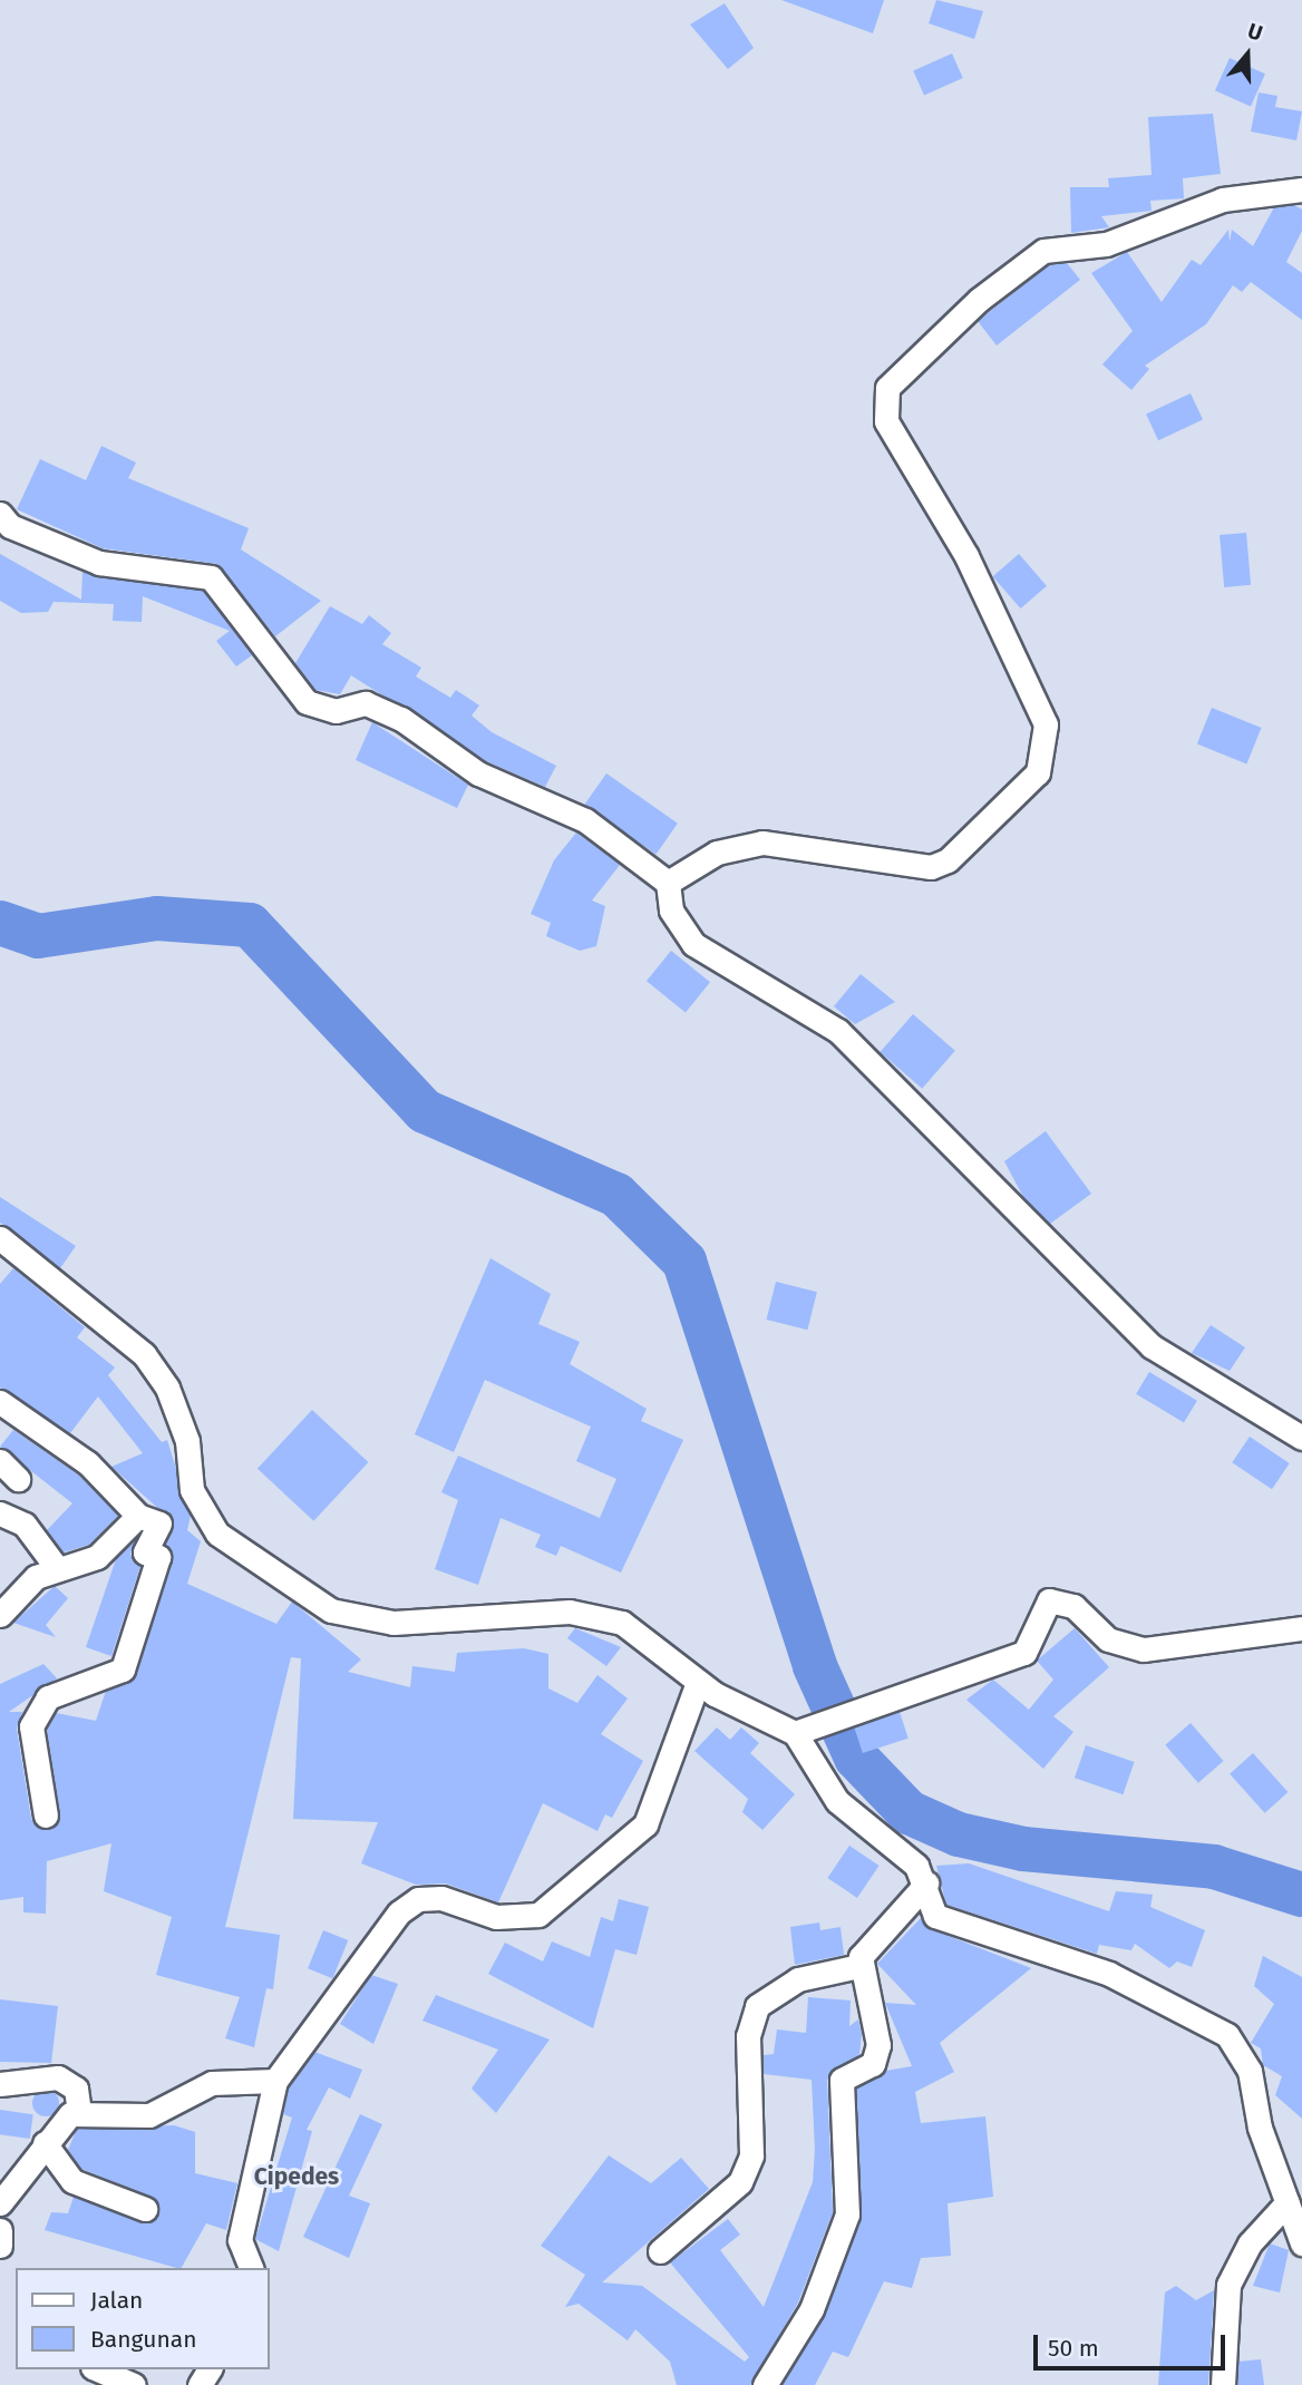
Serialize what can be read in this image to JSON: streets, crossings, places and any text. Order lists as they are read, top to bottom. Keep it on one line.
{"districts":["Cipedes"],"legend":["Jalan","Bangunan"],"scale_bar":"50 m","north":"top"}
